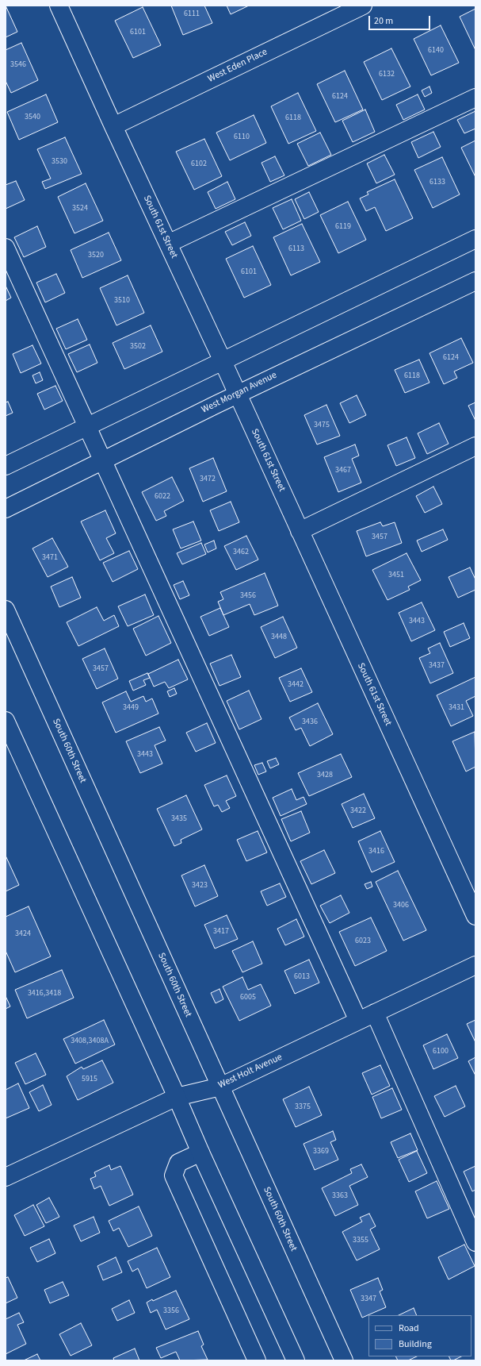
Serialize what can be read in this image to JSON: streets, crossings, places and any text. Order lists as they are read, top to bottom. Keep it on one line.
{"streets":{"street":["West Eden Place","South 61st Street","West Morgan Avenue","South 60th Street","West Holt Avenue"]},"crossings":[["West Eden Place","South 61st Street"],["South 61st Street","West Morgan Avenue"],["South 60th Street","West Holt Avenue"]],"house_numbers":["6111","6101","6140","3546","6132","6124","3540","6118","6110","3530","6102","6133","3524","6119","6113","3520","6101","3510","3502","6124","6118","3475","3467","3472","6022","3457","3462","3471","3451","3456","3443","3448","3437","3457","3442","3449","3431","3436","3443","3428","3422","3435","3416","3423","3406","3417","3424","6023","6013","3416,3418","6005","3408,3408A","6100","5915","3375","3369","3363","3355","3347","3356"],"legend":["Road","Building"],"scale_bar":"20 m"}
